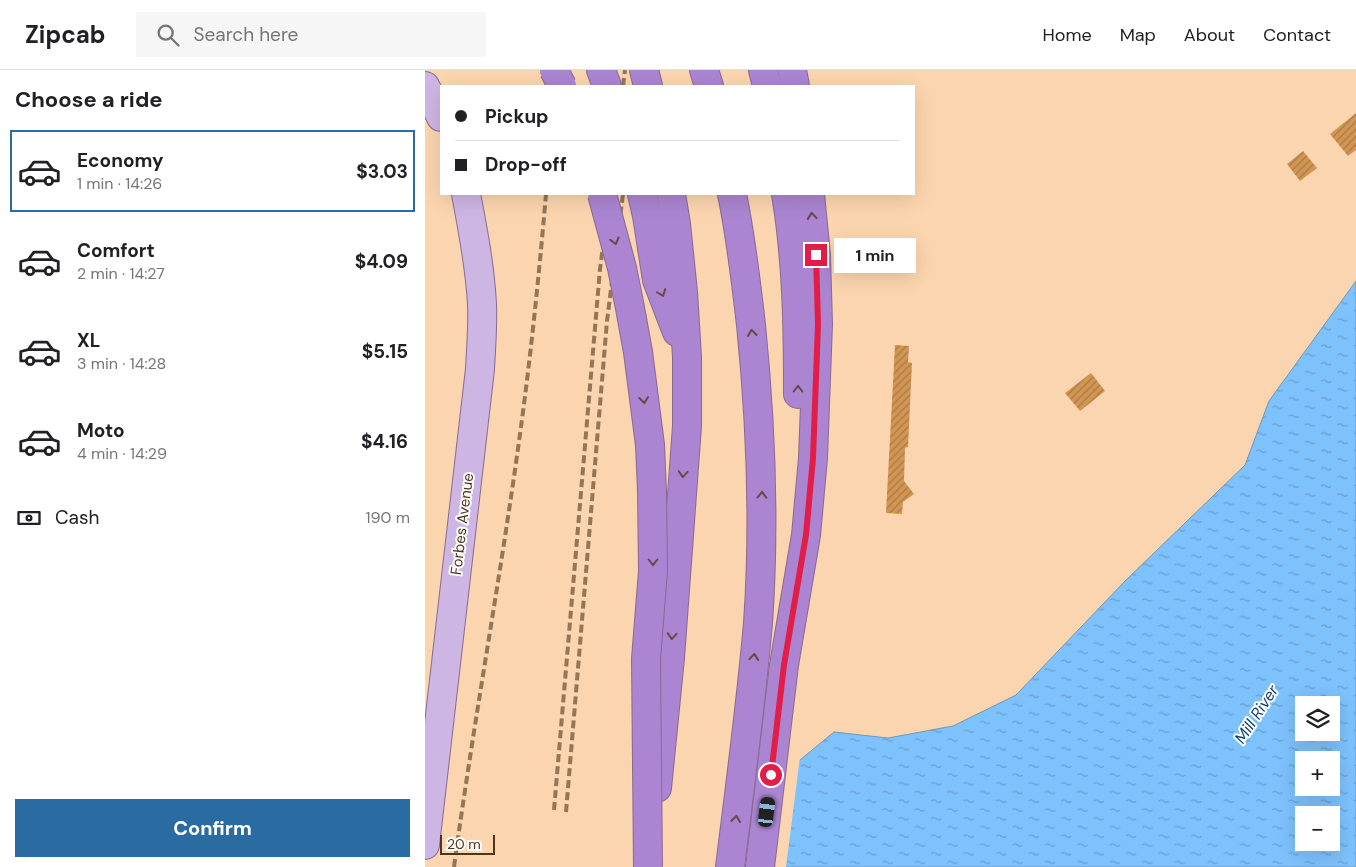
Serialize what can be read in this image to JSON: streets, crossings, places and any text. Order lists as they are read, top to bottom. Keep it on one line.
{"streets":{"main road":["Forbes Avenue"]},"water":["Mill River"],"scale_bar":"20 m","page":{"header":"Zipcab","search":"Search here","nav":["Home","Map","About","Contact"],"heading":"Choose a ride","banner":["Pickup","Drop-off"],"list":[{"name":"Economy","note":"1 min · 14:26","value":"$3.03"},{"name":"Comfort","note":"2 min · 14:27","value":"$4.09"},{"name":"XL","note":"3 min · 14:28","value":"$5.15"},{"name":"Moto","note":"4 min · 14:29","value":"$4.16"}],"bubble":"1 min","pay":["Cash","190 m"],"map_buttons":["+","−"],"buttons":"Confirm","scale":"20 m"}}
